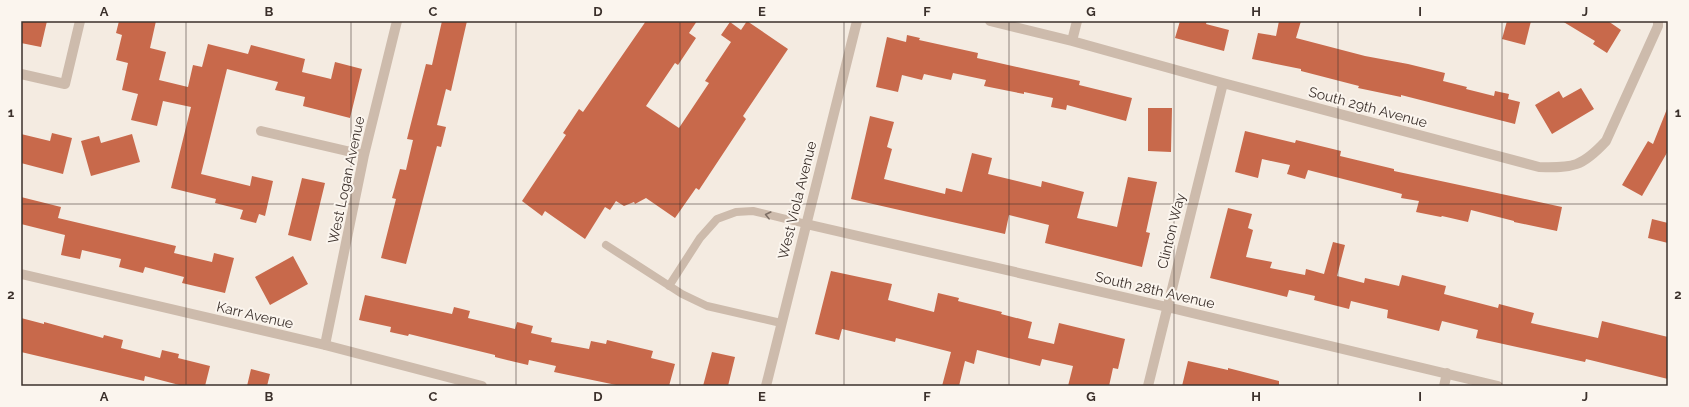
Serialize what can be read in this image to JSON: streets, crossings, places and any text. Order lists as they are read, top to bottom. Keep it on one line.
{"streets":{"street":["South 29th Avenue","West Logan Avenue","West Viola Avenue","Clinton Way","South 28th Avenue","Karr Avenue"]},"crossings":[["South 29th Avenue","Clinton Way"],["West Logan Avenue","Karr Avenue"],["West Viola Avenue","South 28th Avenue"],["Clinton Way","South 28th Avenue"]],"grid":{"columns":["A","B","C","D","E","F","G","H","I","J"],"rows":["1","2"]}}
